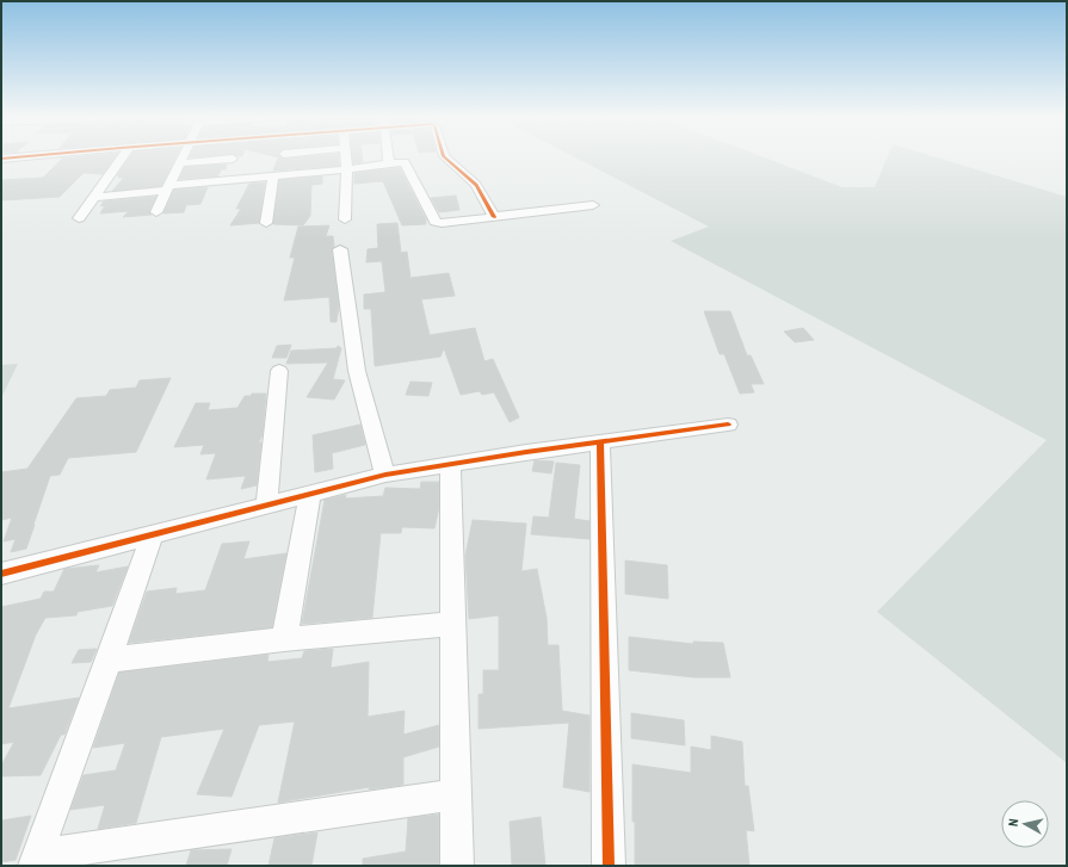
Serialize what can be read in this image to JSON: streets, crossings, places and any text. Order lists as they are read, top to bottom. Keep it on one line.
{"north":"left"}
